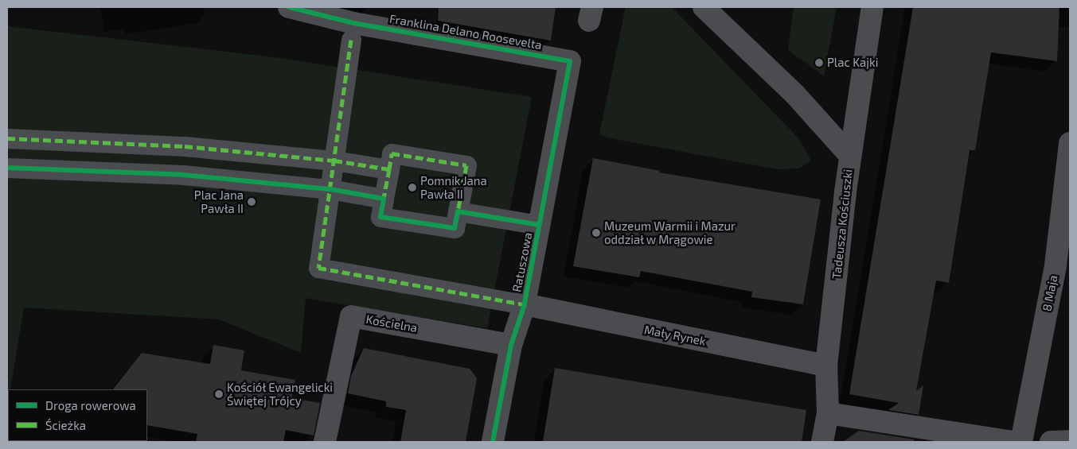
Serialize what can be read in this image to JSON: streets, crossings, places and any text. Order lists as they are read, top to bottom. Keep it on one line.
{"streets":{"street":["Franklina Delano Roosevelta","Tadeusza Kościuszki","Ratuszowa","8 Maja","Kościelna","Mały Rynek"]},"crossings":[["Franklina Delano Roosevelta","Ratuszowa"],["Tadeusza Kościuszki","Mały Rynek"],["Ratuszowa","Kościelna"],["Ratuszowa","Mały Rynek"]],"places":["Plac Kajki","Pomnik Jana Pawła II","Plac Jana Pawła II","Muzeum Warmii i Mazur oddział w Mrągowie","Kościół Ewangelicki Świętej Trójcy"],"legend":["Droga rowerowa","Ścieżka"]}
